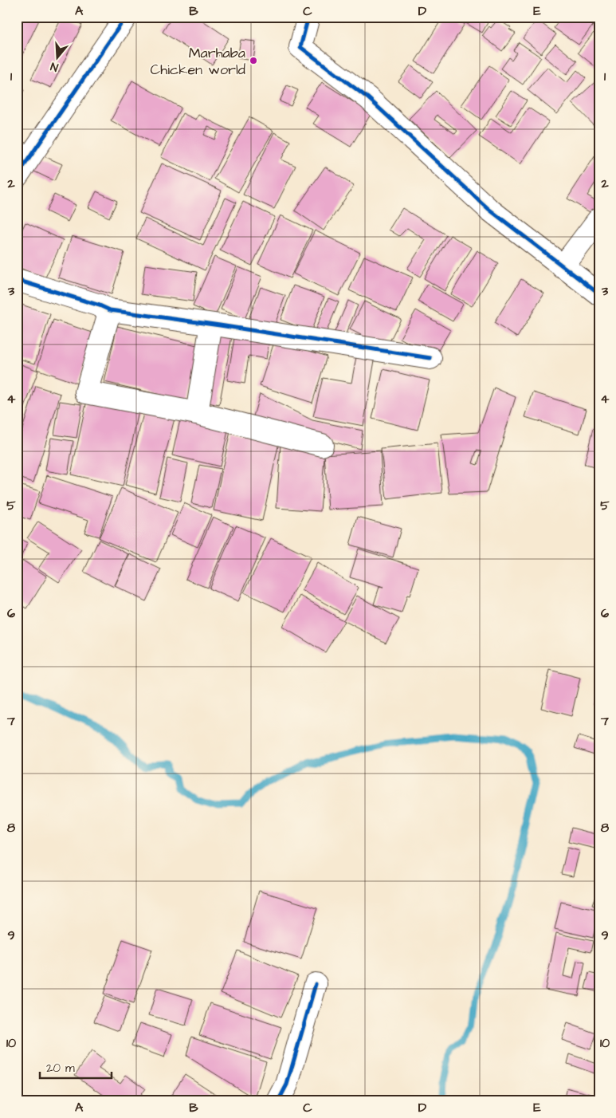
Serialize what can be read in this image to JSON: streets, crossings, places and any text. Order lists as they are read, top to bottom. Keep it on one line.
{"places":["Marhaba Chicken world"],"scale_bar":"20 m","north":"bottom","grid":{"columns":["A","B","C","D","E"],"rows":["1","2","3","4","5","6","7","8","9","10"]}}
